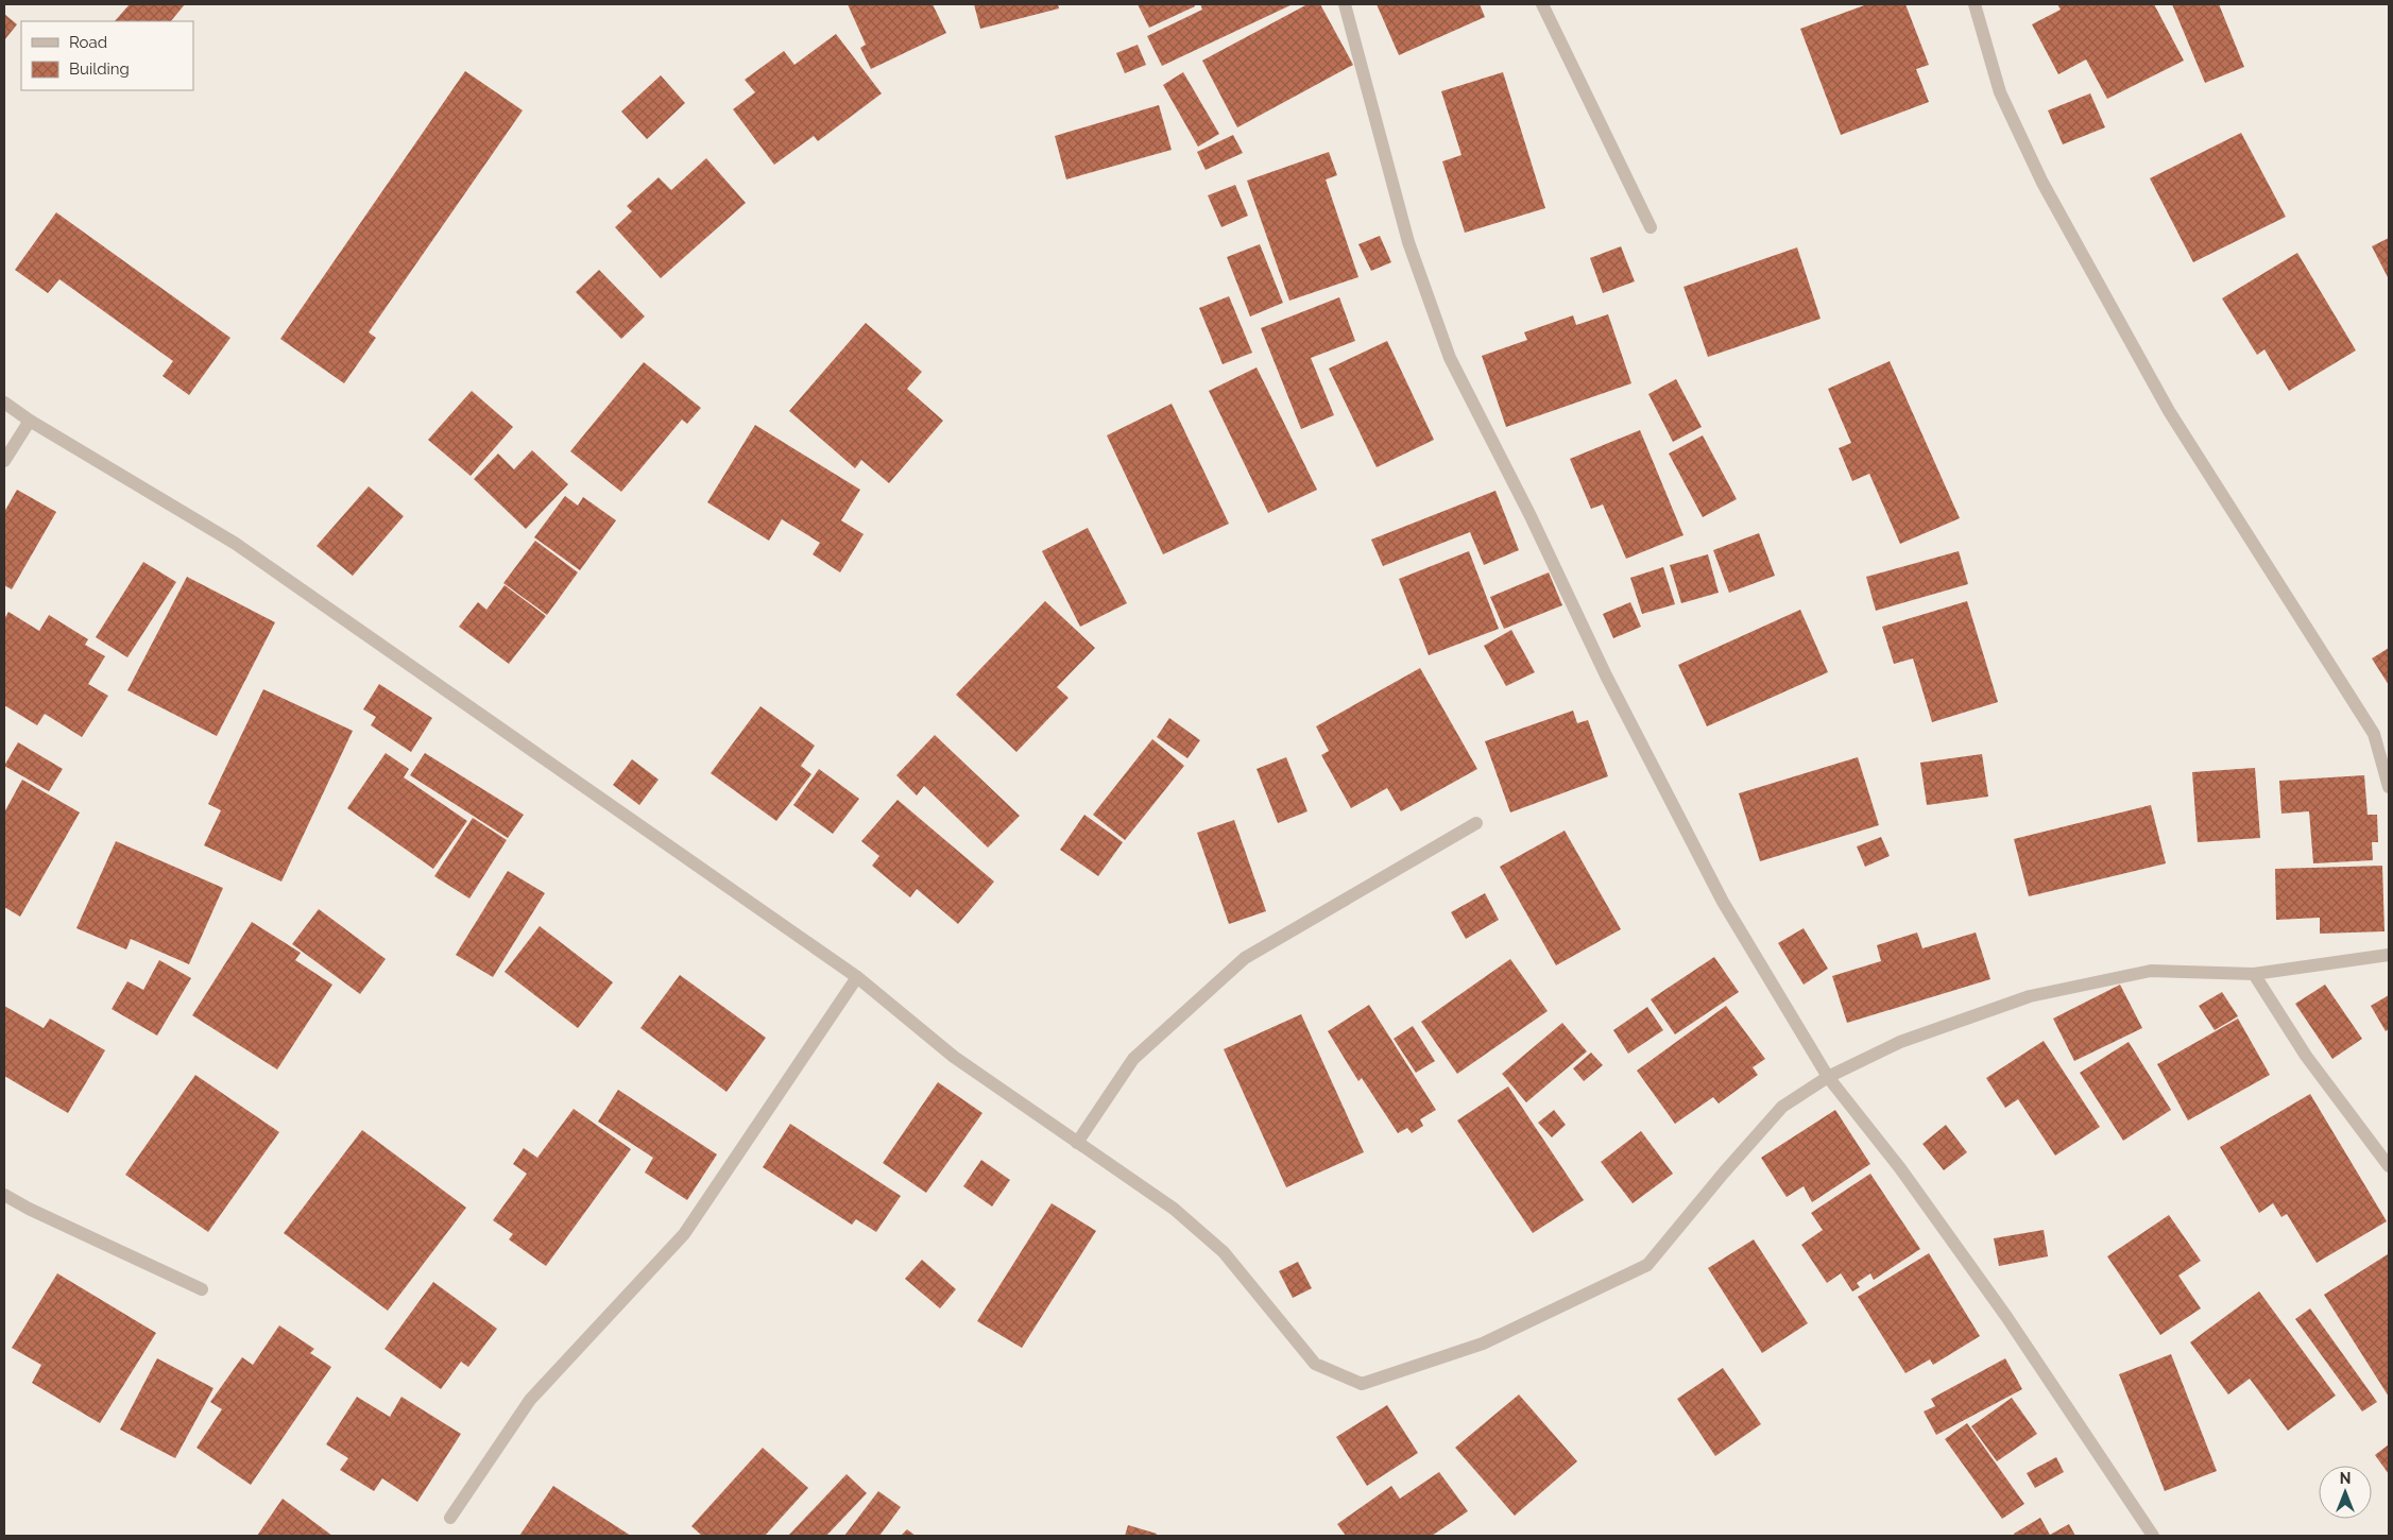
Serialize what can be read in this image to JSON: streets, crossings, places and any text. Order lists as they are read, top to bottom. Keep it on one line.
{"legend":["Road","Building"],"north":"top"}
